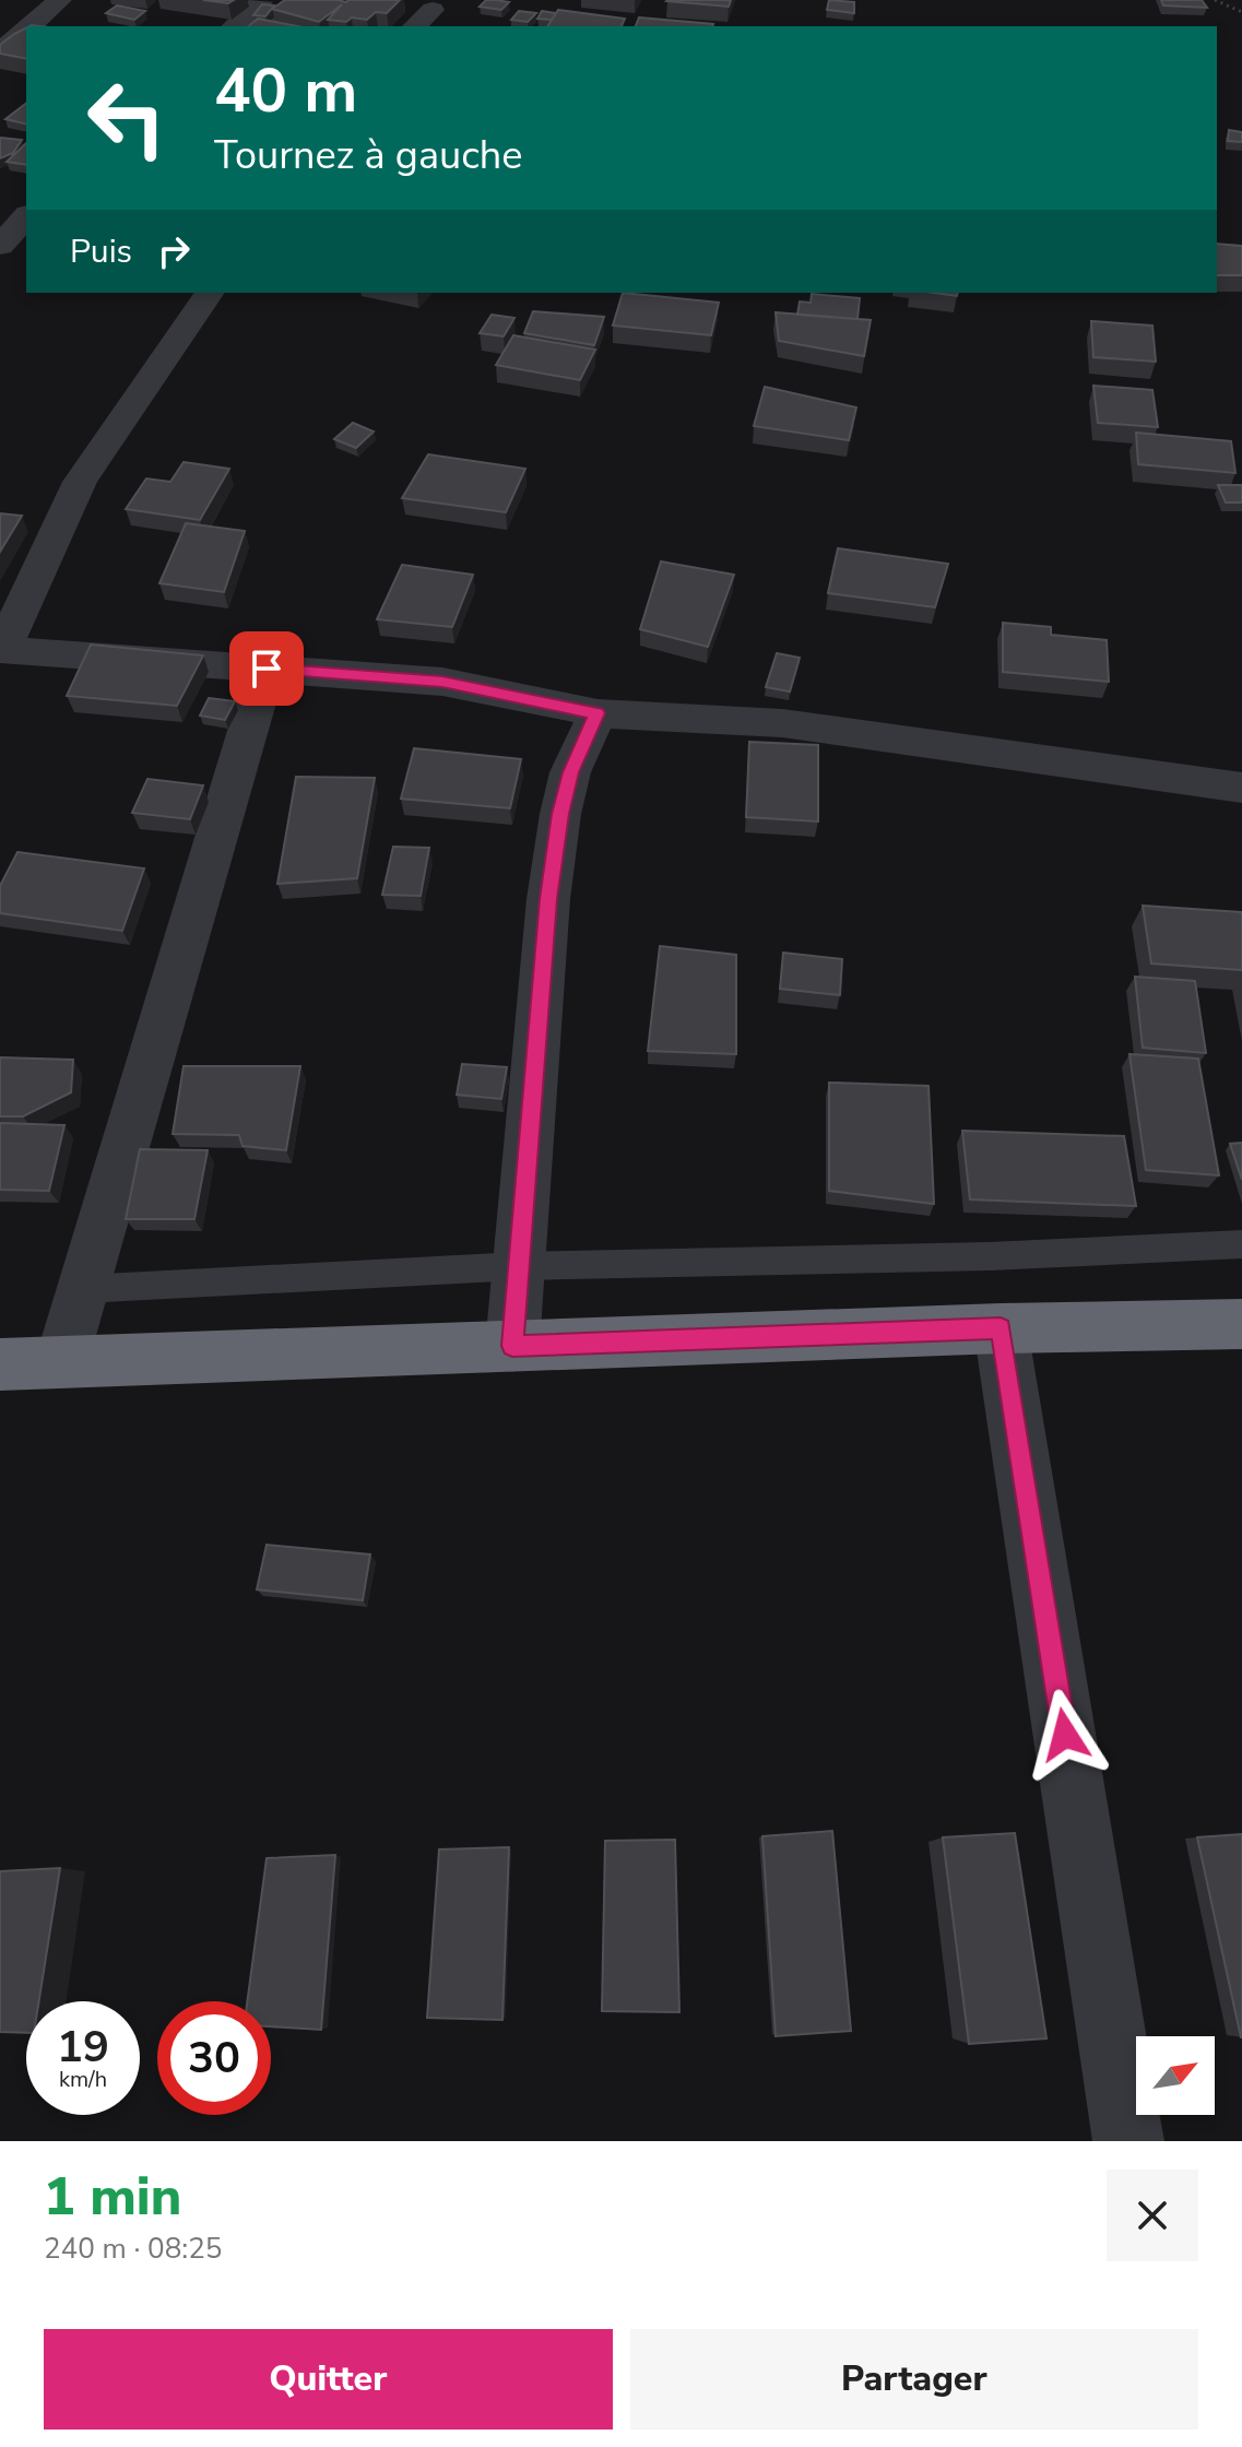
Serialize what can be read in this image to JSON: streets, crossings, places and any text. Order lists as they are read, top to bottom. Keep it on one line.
{"north":"top right","page":{"turn":["40 m","Tournez à gauche"],"then":"Puis","speed":"19 km/h","limit":"30","heading":["1 min","240 m · 08:25"],"buttons":["Quitter","Partager"]}}
